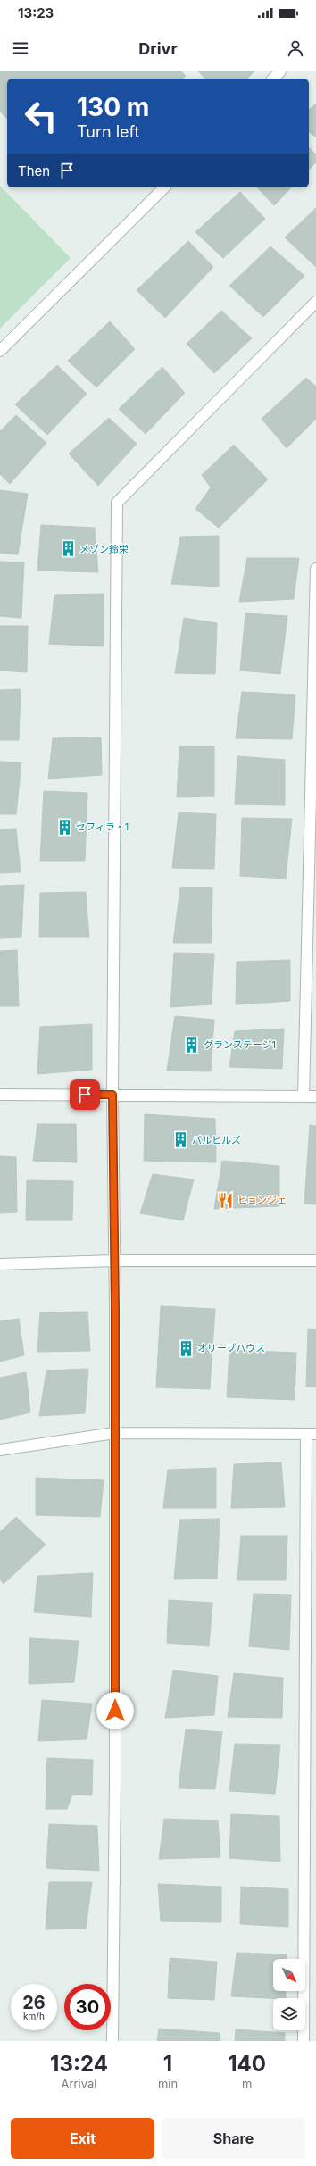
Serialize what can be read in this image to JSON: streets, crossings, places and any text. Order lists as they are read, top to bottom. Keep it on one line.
{"places":{"building":["メゾン鈴栄","セフィラ・1","グランステージ1","パルヒルズ","オリーブハウス"],"restaurant":["ヒョンジェ"]},"north":"bottom right","page":{"status":"13:23","header":"Drivr","turn":["130 m","Turn left"],"then":"Then","speed":"26 km/h","limit":"30","eta":["13:24","Arrival","1","min","140","m"],"buttons":["Exit","Share"]}}
